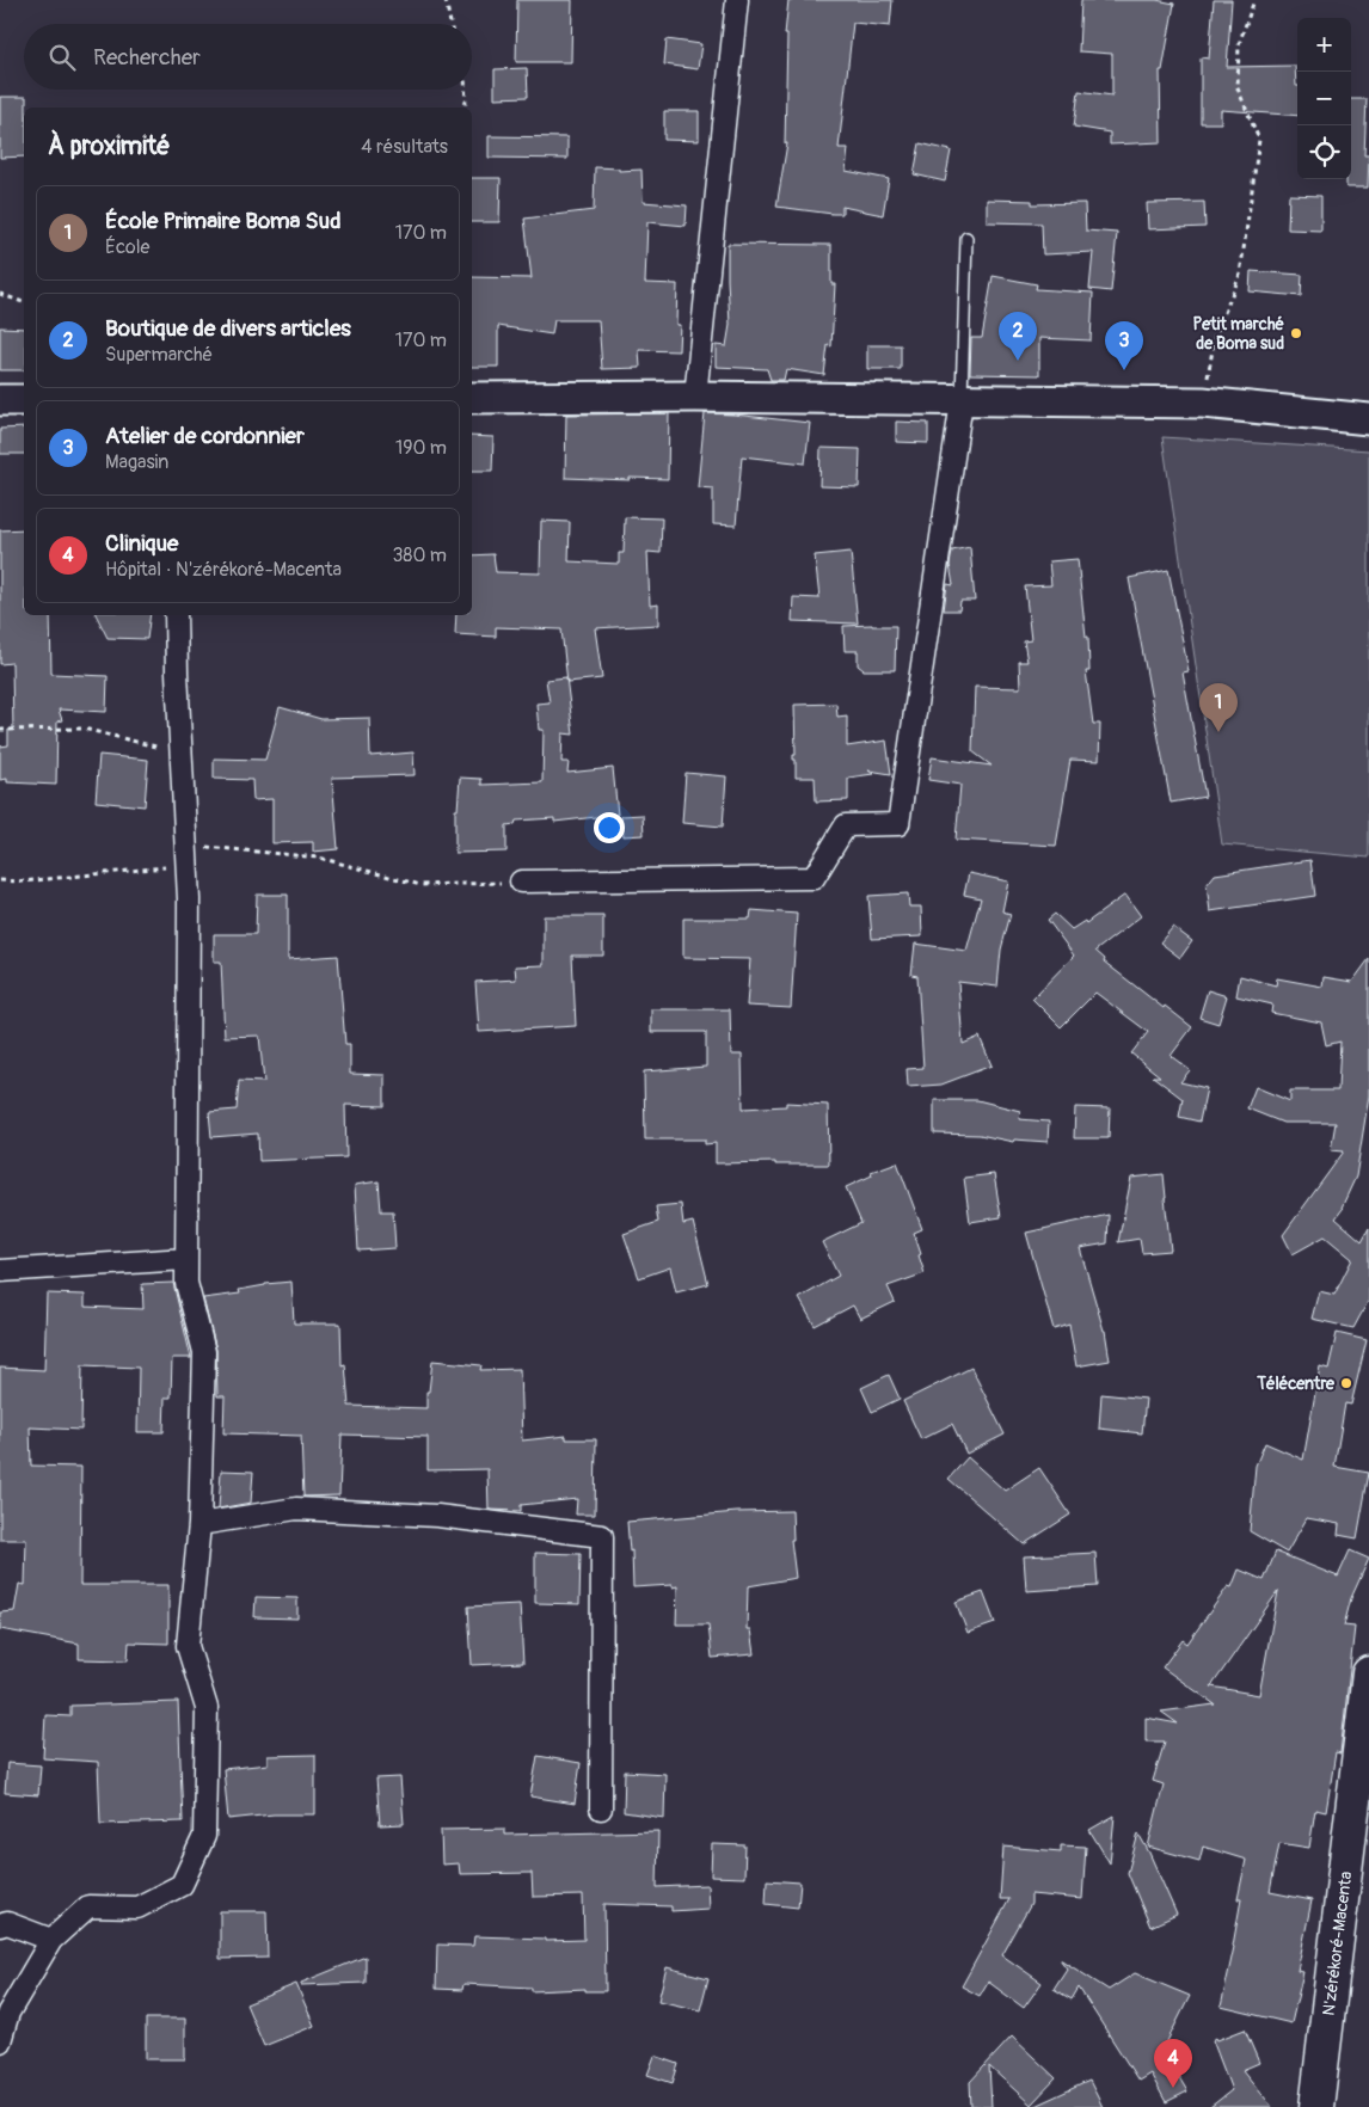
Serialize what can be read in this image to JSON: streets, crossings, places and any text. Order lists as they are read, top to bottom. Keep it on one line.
{"streets":{"highway":["N'zérékoré-Macenta"]},"places":["Petit marché de Boma sud","Télécentre"],"page":{"map_buttons":["+","−"],"search":"Rechercher","heading":["À proximité","4 résultats"],"list":[{"mark":"1","name":"École Primaire Boma Sud","note":"École","value":"170 m"},{"mark":"2","name":"Boutique de divers articles","note":"Supermarché","value":"170 m"},{"mark":"3","name":"Atelier de cordonnier","note":"Magasin","value":"190 m"},{"mark":"4","name":"Clinique","note":"Hôpital · N'zérékoré-Macenta","value":"380 m"}],"pins":["2","3","1","4"]}}
